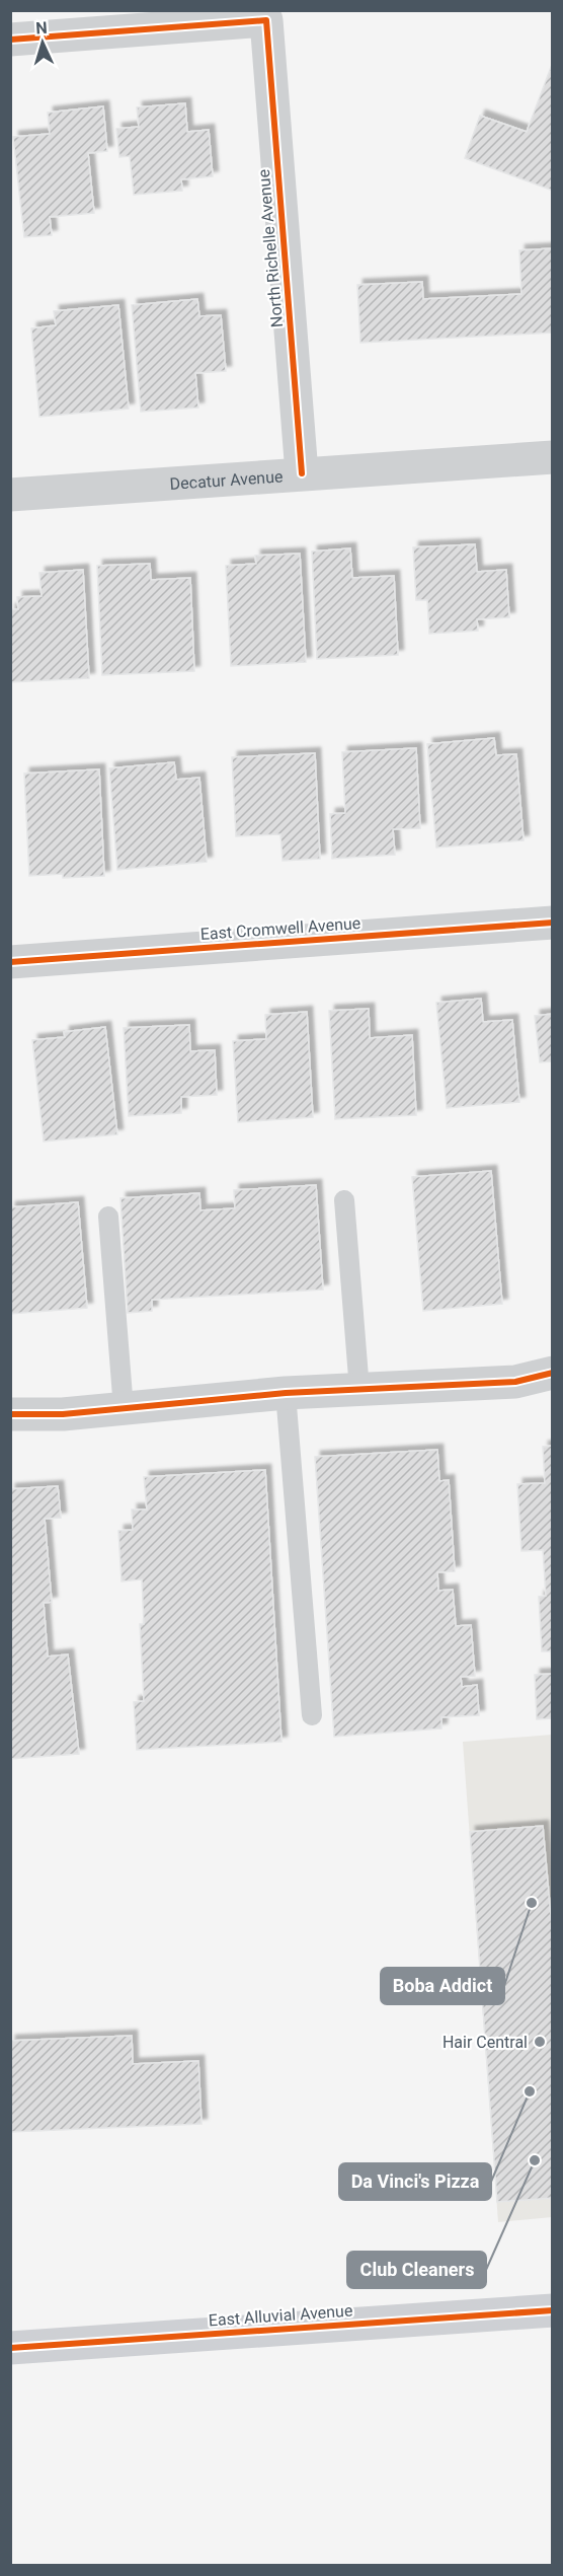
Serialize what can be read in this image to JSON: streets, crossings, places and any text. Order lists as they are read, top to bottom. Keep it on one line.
{"streets":{"street":["North Richelle Avenue","Decatur Avenue","East Cromwell Avenue","East Alluvial Avenue"]},"crossings":[["North Richelle Avenue","Decatur Avenue"]],"places":["Boba Addict","Hair Central","Da Vinci's Pizza","Club Cleaners"],"north":"top"}
